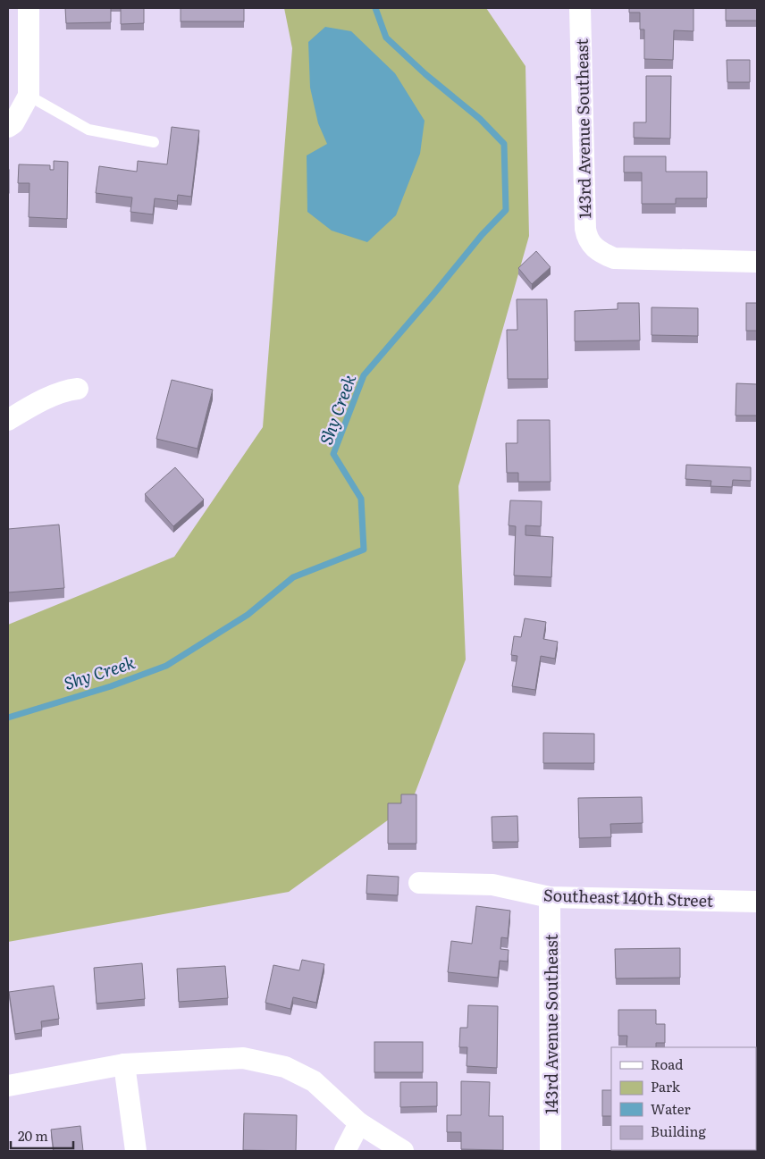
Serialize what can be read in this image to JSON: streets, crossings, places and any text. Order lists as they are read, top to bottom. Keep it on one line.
{"streets":{"street":["143rd Avenue Southeast","Southeast 140th Street"]},"crossings":[["143rd Avenue Southeast","Southeast 140th Street"]],"water":["Shy Creek"],"legend":["Road","Park","Water","Building"],"scale_bar":"20 m"}
